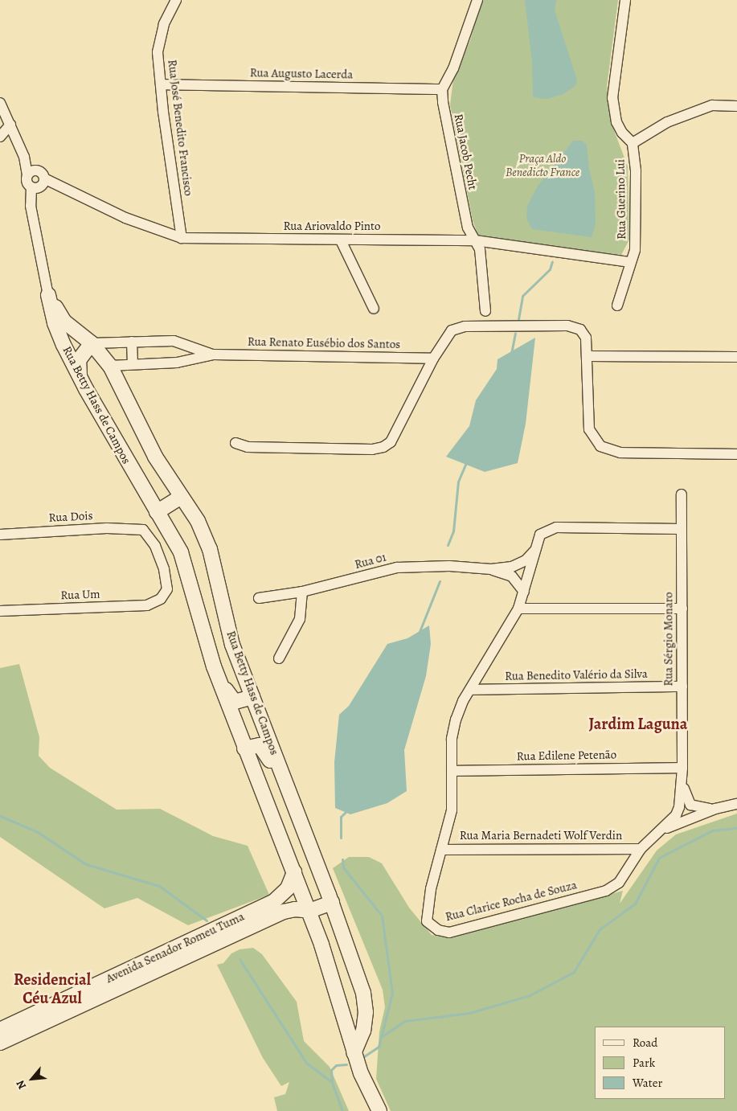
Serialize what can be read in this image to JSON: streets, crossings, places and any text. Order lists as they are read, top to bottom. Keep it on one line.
{"streets":{"street":["Rua Augusto Lacerda","Rua José Benedito Francisco","Rua Jacob Pecht","Rua Guerino Lui","Rua Ariovaldo Pinto","Rua Renato Eusébio dos Santos","Rua Betty Hass de Campos","Rua Dois","Rua 01","Rua Um","Rua Sérgio Monaro","Rua Benedito Valério da Silva","Rua Edilene Petenão","Rua Maria Bernadeti Wolf Verdin","Rua Clarice Rocha de Souza","Avenida Senador Romeu Tuma"]},"crossings":[["Rua Augusto Lacerda","Rua José Benedito Francisco"],["Rua Augusto Lacerda","Rua Jacob Pecht"],["Rua José Benedito Francisco","Rua Ariovaldo Pinto"],["Rua Jacob Pecht","Rua Ariovaldo Pinto"],["Rua Guerino Lui","Rua Ariovaldo Pinto"],["Rua Ariovaldo Pinto","Rua Betty Hass de Campos"],["Rua Renato Eusébio dos Santos","Rua Betty Hass de Campos"],["Rua Betty Hass de Campos","Avenida Senador Romeu Tuma"],["Rua Dois","Rua Um"],["Rua 01","Rua Clarice Rocha de Souza"],["Rua Sérgio Monaro","Rua Benedito Valério da Silva"],["Rua Sérgio Monaro","Rua Edilene Petenão"],["Rua Sérgio Monaro","Rua Clarice Rocha de Souza"],["Rua Benedito Valério da Silva","Rua Clarice Rocha de Souza"],["Rua Edilene Petenão","Rua Clarice Rocha de Souza"],["Rua Maria Bernadeti Wolf Verdin","Rua Clarice Rocha de Souza"]],"districts":["Jardim Laguna","Residencial Céu Azul"],"parks":["Praça Aldo Benedicto France"],"legend":["Road","Park","Water"],"north":"bottom left"}
